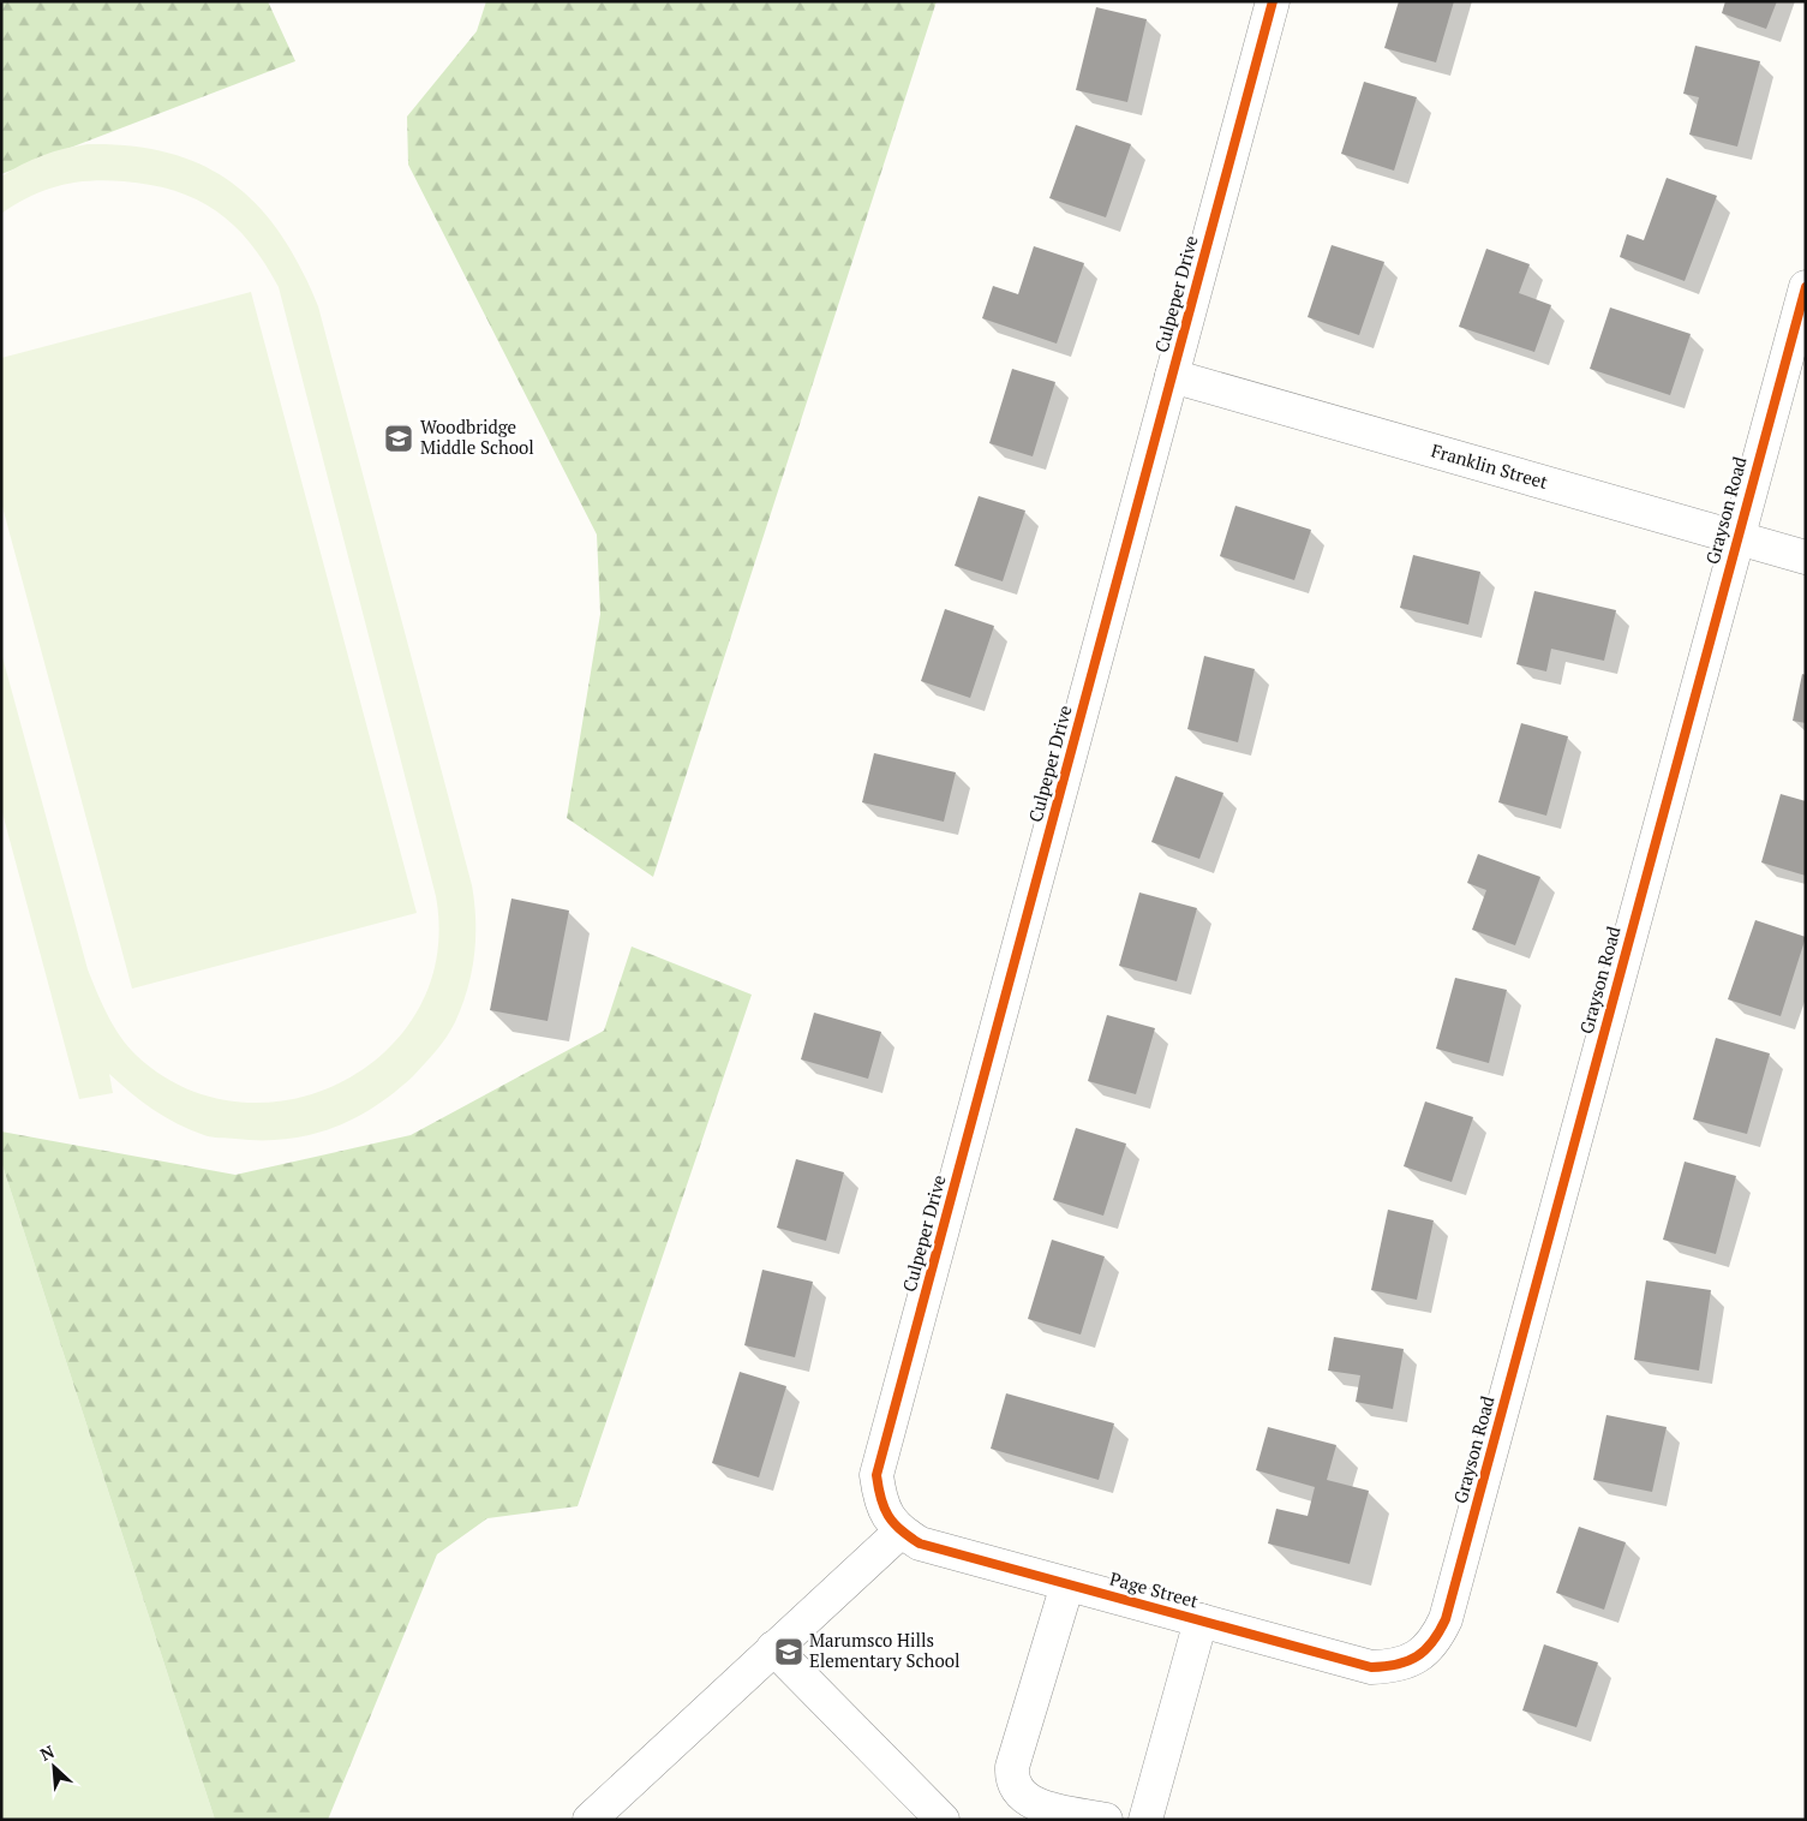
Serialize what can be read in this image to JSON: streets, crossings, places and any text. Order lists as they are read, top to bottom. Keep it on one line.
{"streets":{"street":["Culpeper Drive","Franklin Street","Grayson Road","Page Street"]},"crossings":[["Culpeper Drive","Franklin Street"],["Culpeper Drive","Page Street"],["Franklin Street","Grayson Road"],["Grayson Road","Page Street"]],"places":{"school or university":["Woodbridge Middle School","Marumsco Hills Elementary School"]},"north":"top left"}
